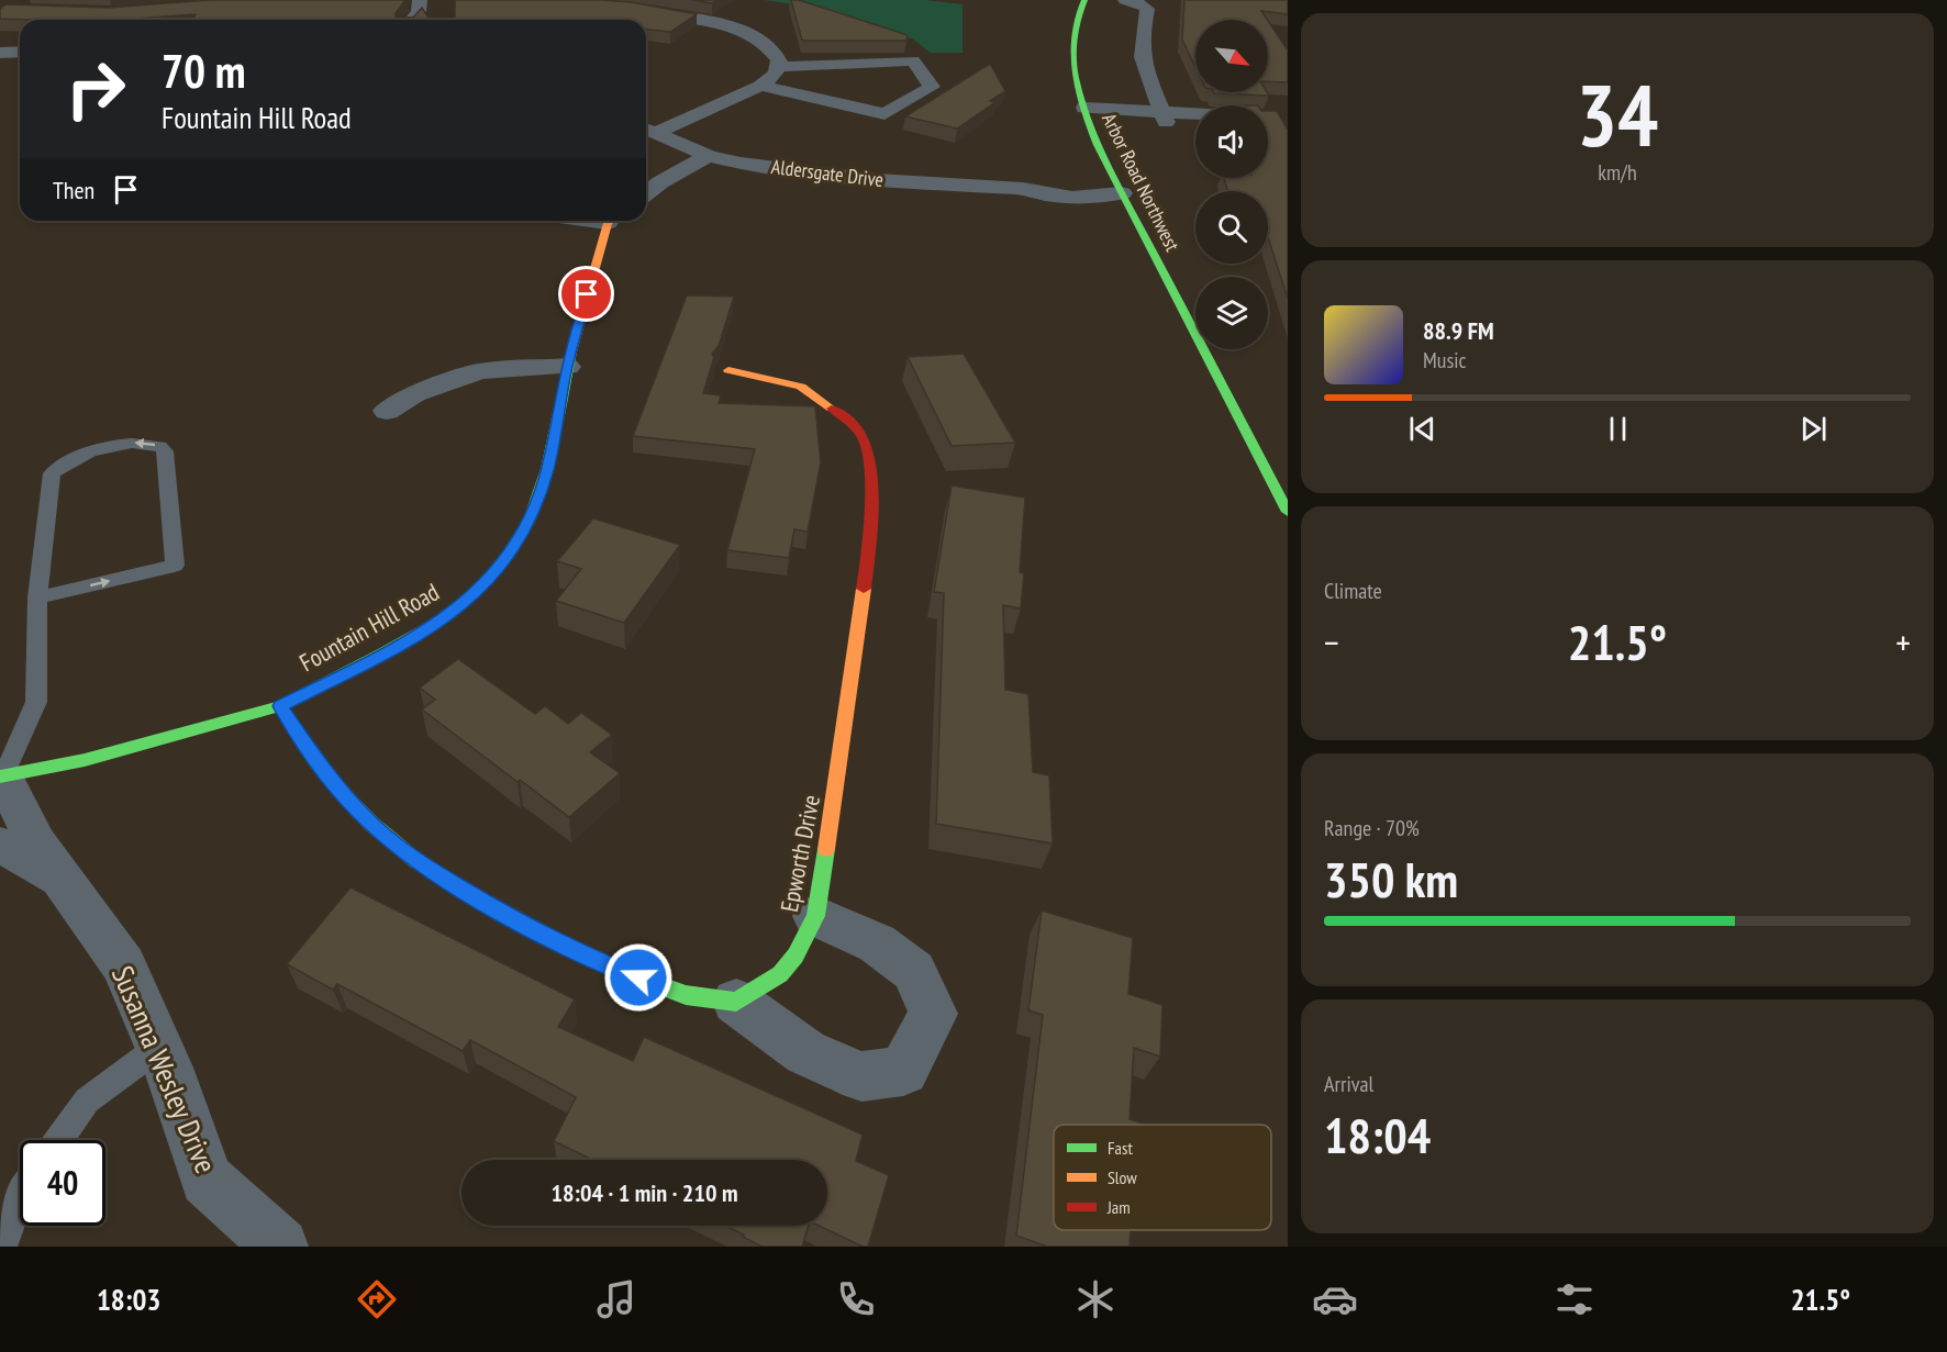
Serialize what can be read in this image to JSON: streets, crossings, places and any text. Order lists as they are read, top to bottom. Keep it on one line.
{"streets":{"street":["Aldersgate Drive","Arbor Road Northwest","Fountain Hill Road","Epworth Drive","Susanna Wesley Drive"]},"crossings":[["Aldersgate Drive","Arbor Road Northwest"],["Fountain Hill Road","Susanna Wesley Drive"]],"legend":["Fast","Slow","Jam"],"north":"bottom right","page":{"tile":[["34","km/h"],"Climate",["Range · 70%","350 km"],["Arrival","18:04"]],"turn":["70 m","Fountain Hill Road"],"then":"Then","song":["88.9 FM","Music"],"heat":["−","21.5°","+"],"limit":"40","trip":"18:04 · 1 min · 210 m","tabs":["18:03","21.5°"]}}
